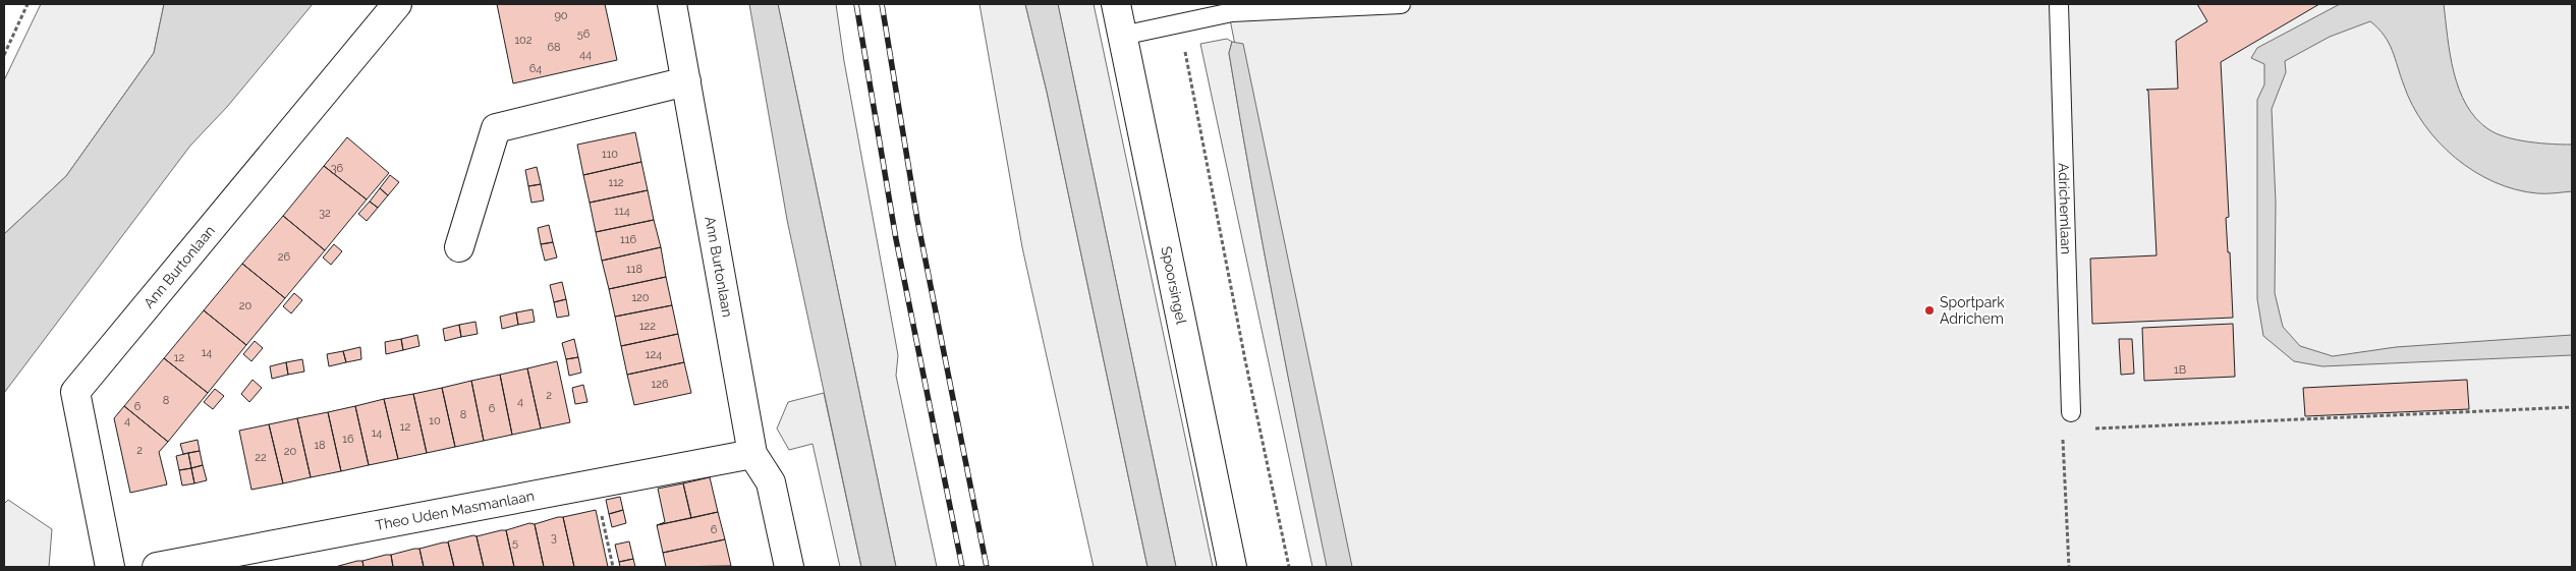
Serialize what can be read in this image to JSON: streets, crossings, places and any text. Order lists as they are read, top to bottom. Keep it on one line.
{"streets":{"street":["Ann Burtonlaan","Spoorsingel","Theo Uden Masmanlaan"],"lane":["Adrichemlaan"]},"crossings":[["Ann Burtonlaan","Theo Uden Masmanlaan"]],"places":["Sportpark Adrichem"],"house_numbers":["90","56","102","68","44","64","110","36","112","114","32","116","26","118","120","20","122","14","124","12","1B","126","2","8","4","6","6","8","4","10","12","14","16","18","2","20","22","6","3","5"]}
